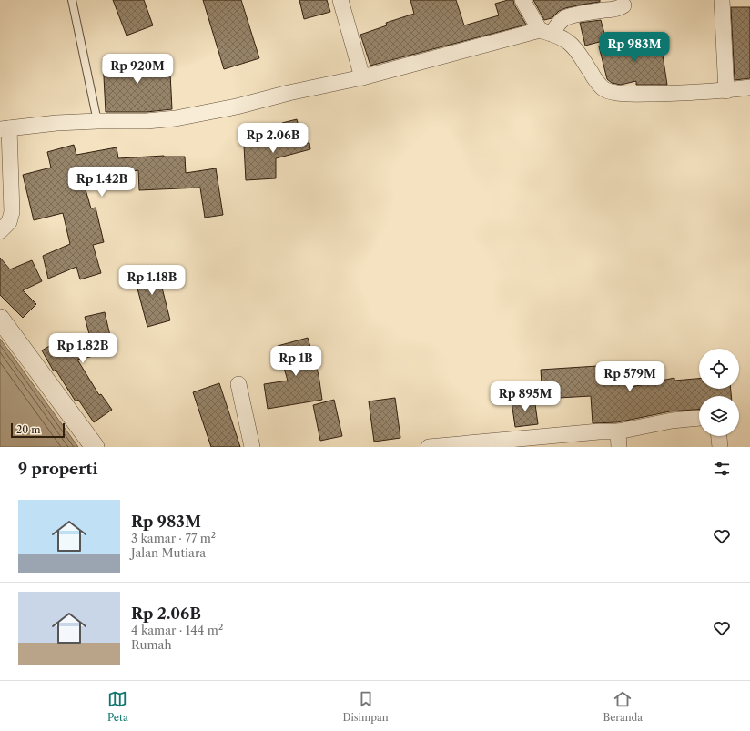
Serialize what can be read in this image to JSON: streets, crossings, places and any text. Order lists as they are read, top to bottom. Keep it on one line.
{"scale_bar":"20 m","page":{"price":["Rp 983M","Rp 920M","Rp 2.06B","Rp 1.42B","Rp 1.18B","Rp 1.82B","Rp 1B","Rp 579M","Rp 895M"],"scale":"20 m","heading":"9 properti","list":[{"name":"Rp 983M","note":"3 kamar · 77 m² · Jalan Mutiara"},{"name":"Rp 2.06B","note":"4 kamar · 144 m² · Rumah"}],"tabs":["Peta","Disimpan","Beranda"]}}
